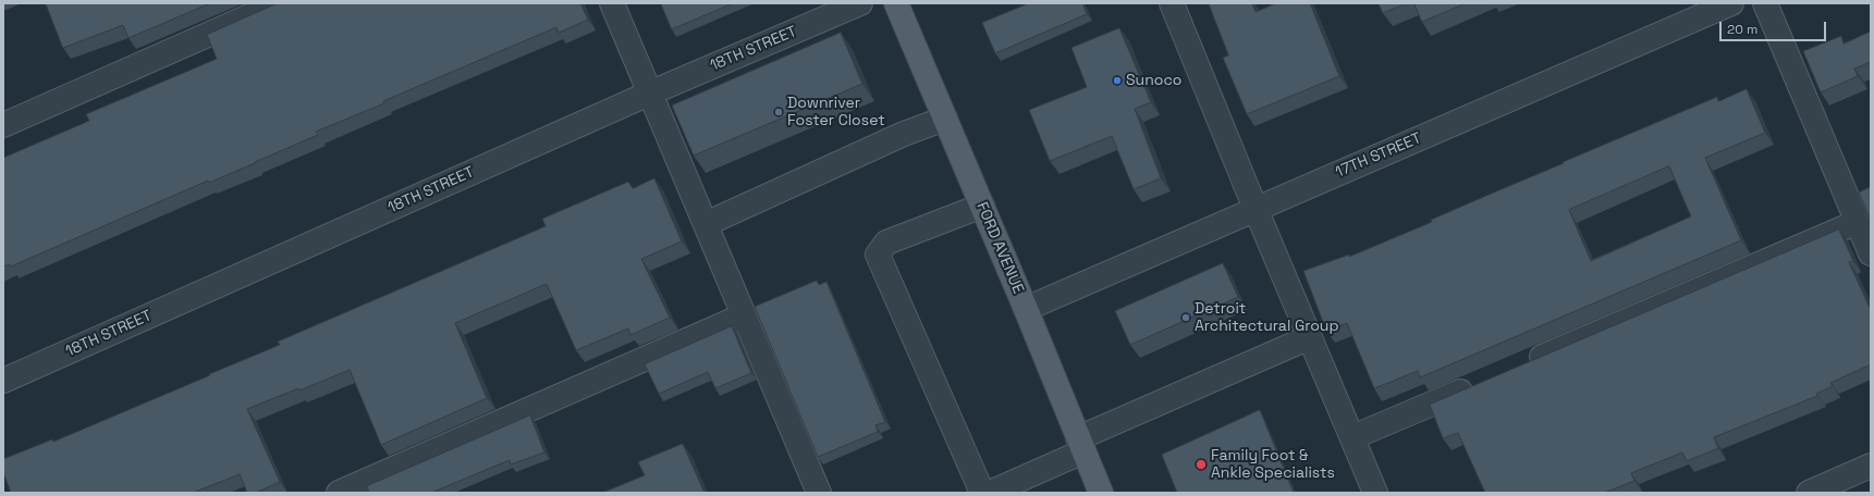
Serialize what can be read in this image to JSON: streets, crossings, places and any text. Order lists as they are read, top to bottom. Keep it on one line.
{"streets":{"main road":["FORD AVENUE"],"street":["18TH STREET","17TH STREET"]},"crossings":[["17TH STREET","FORD AVENUE"]],"places":["Sunoco","Downriver Foster Closet","Detroit Architectural Group","Family Foot & Ankle Specialists"],"scale_bar":"20 m"}
